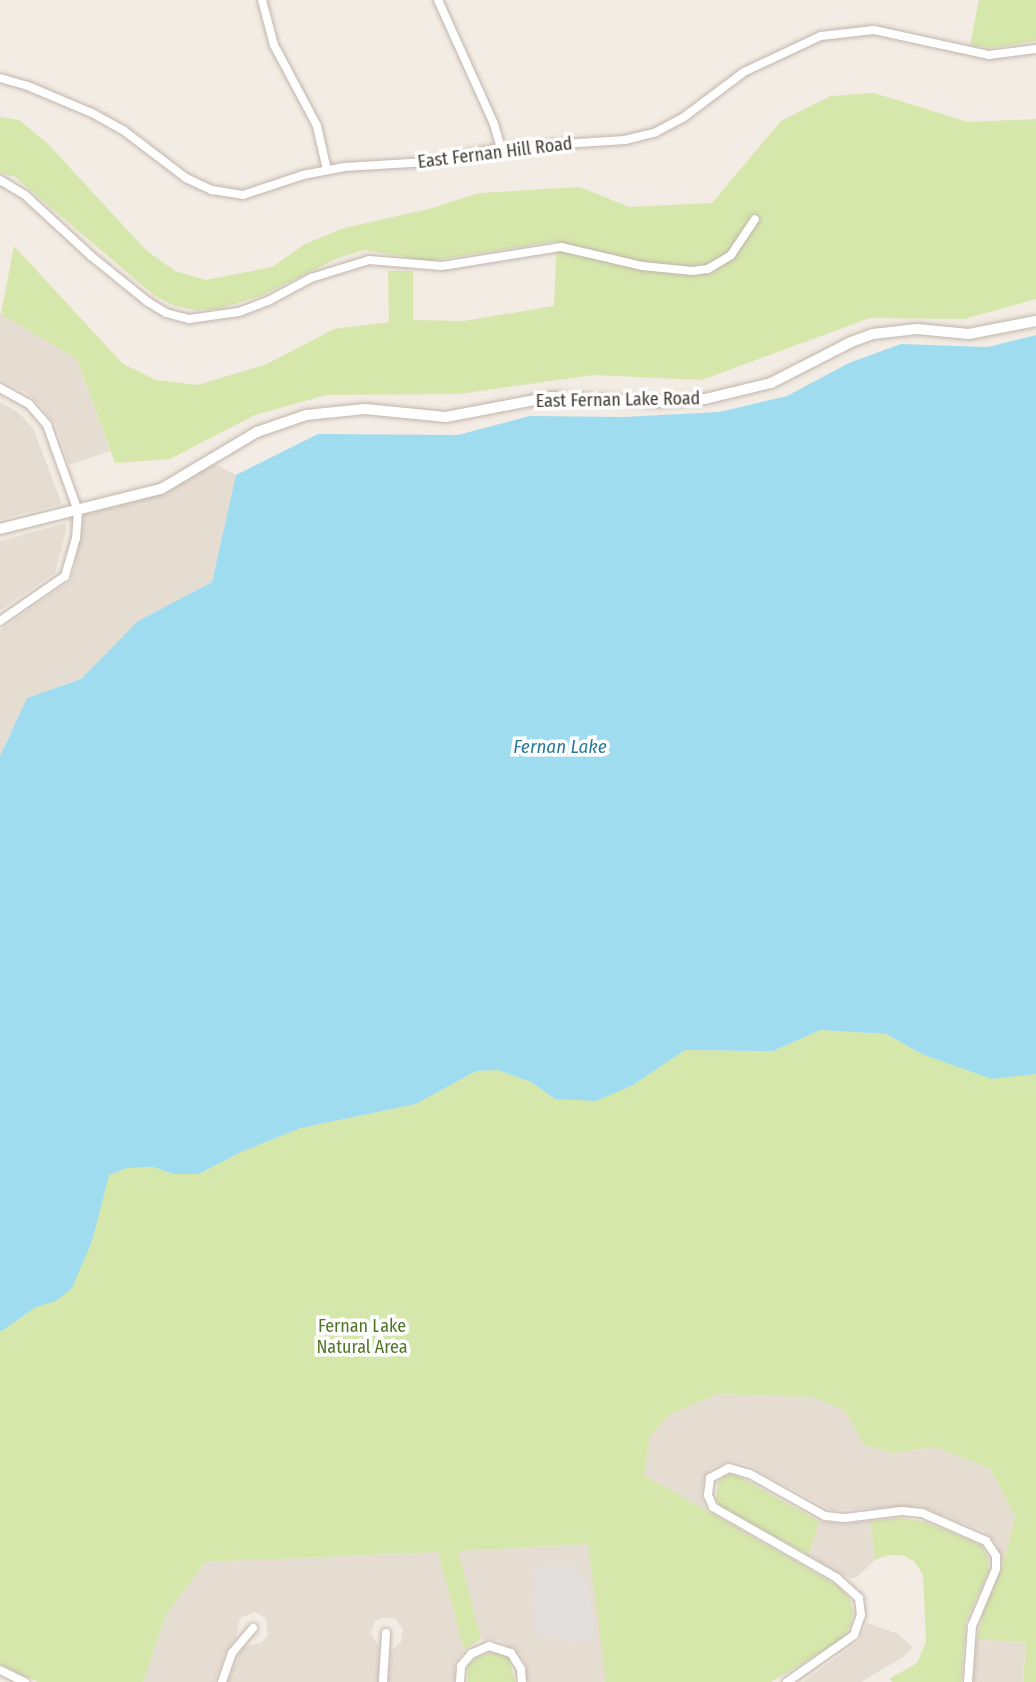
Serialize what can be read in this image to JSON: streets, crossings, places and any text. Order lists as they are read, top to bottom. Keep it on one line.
{"streets":{"street":["East Fernan Hill Road","East Fernan Lake Road"]},"water":["Fernan Lake"],"parks":["Fernan Lake Natural Area"]}
